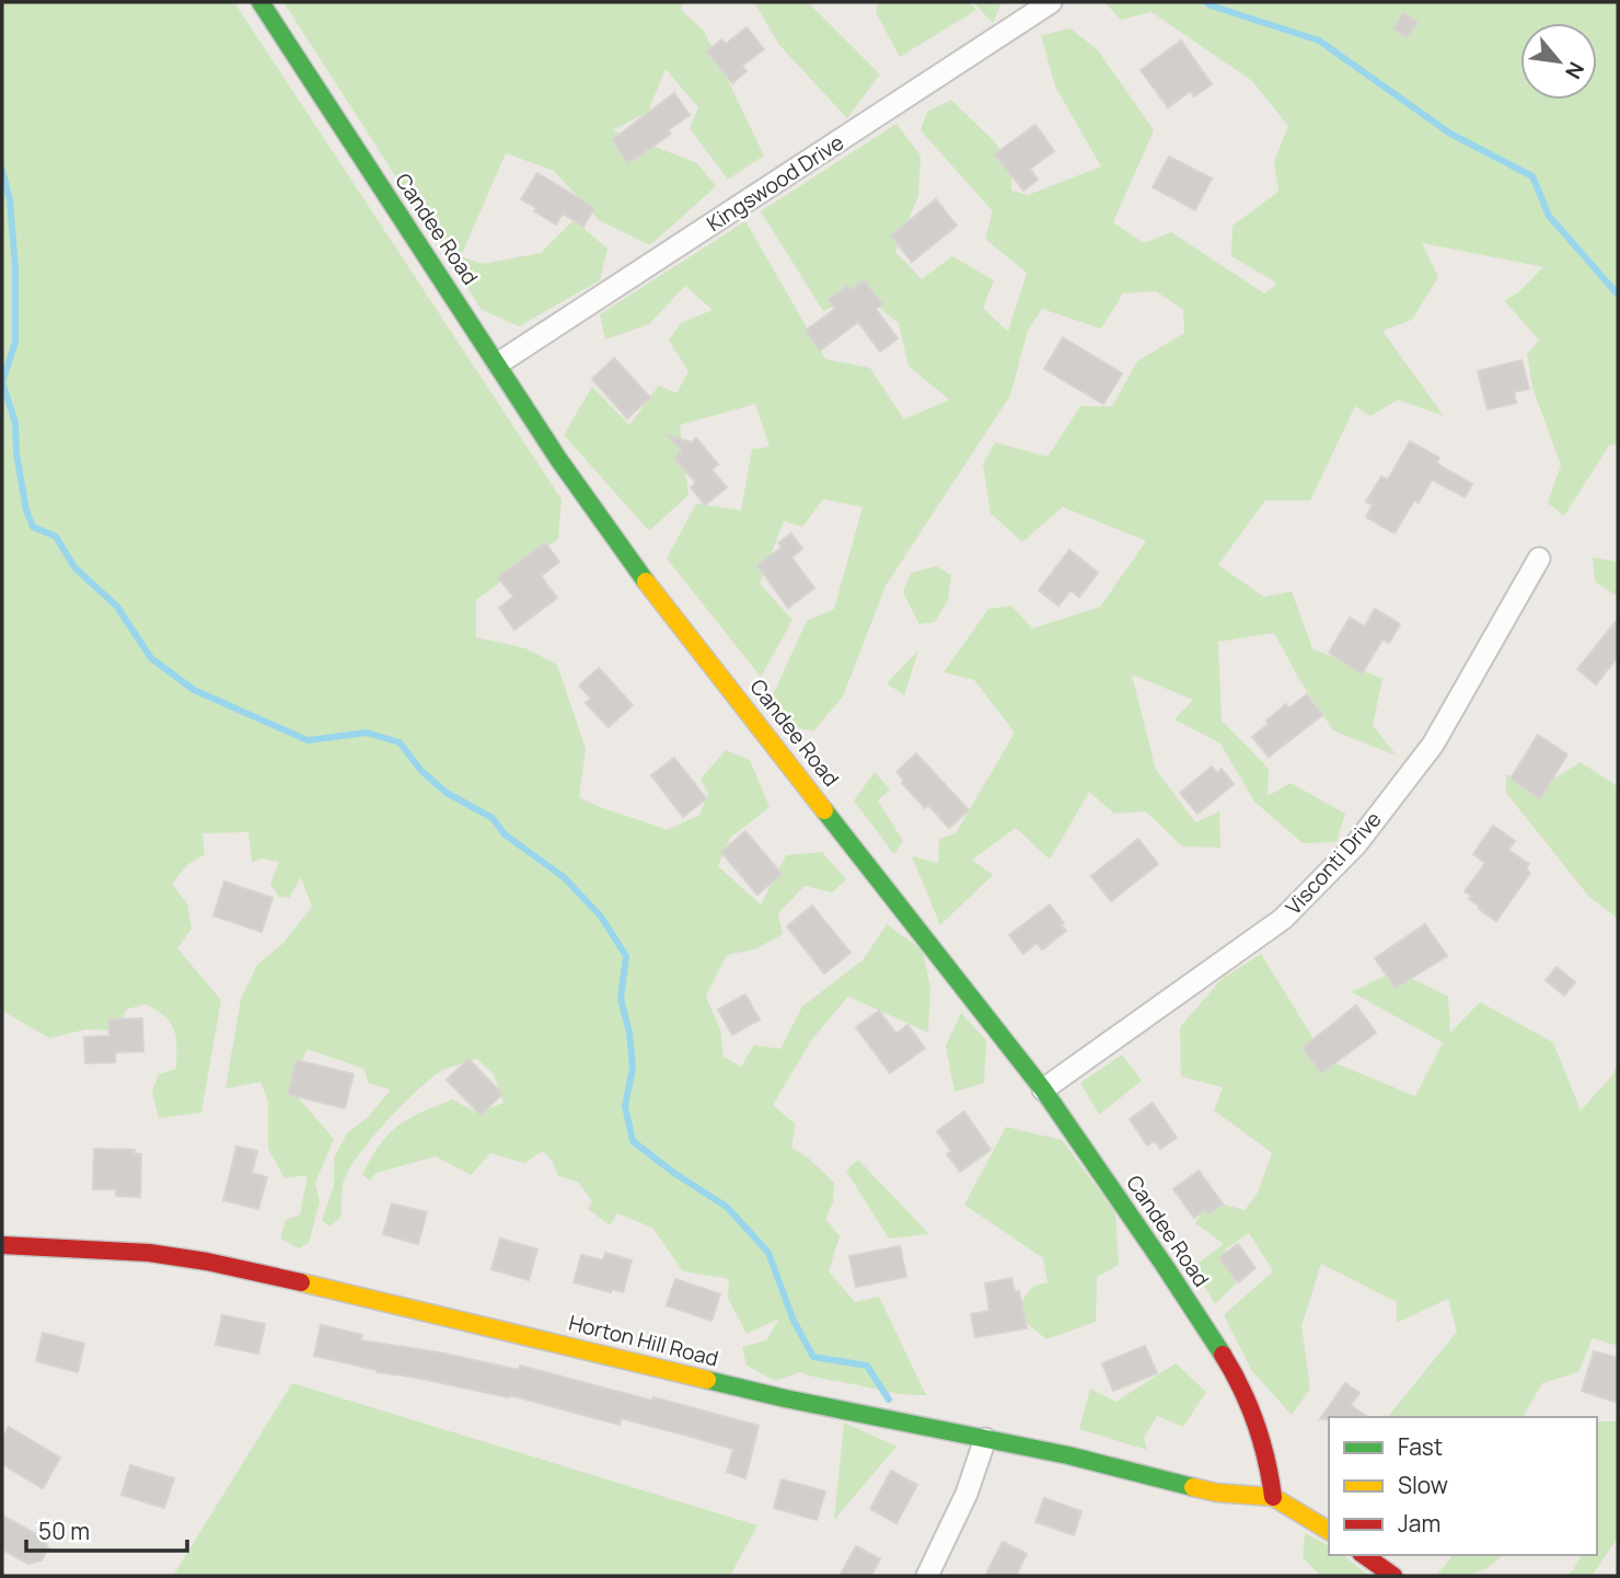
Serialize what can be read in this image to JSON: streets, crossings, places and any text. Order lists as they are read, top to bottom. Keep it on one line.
{"streets":{"street":["Kingswood Drive","Candee Road","Visconti Drive","Horton Hill Road"]},"crossings":[["Kingswood Drive","Candee Road"],["Candee Road","Visconti Drive"],["Candee Road","Horton Hill Road"]],"legend":["Fast","Slow","Jam"],"scale_bar":"50 m","north":"bottom right"}
